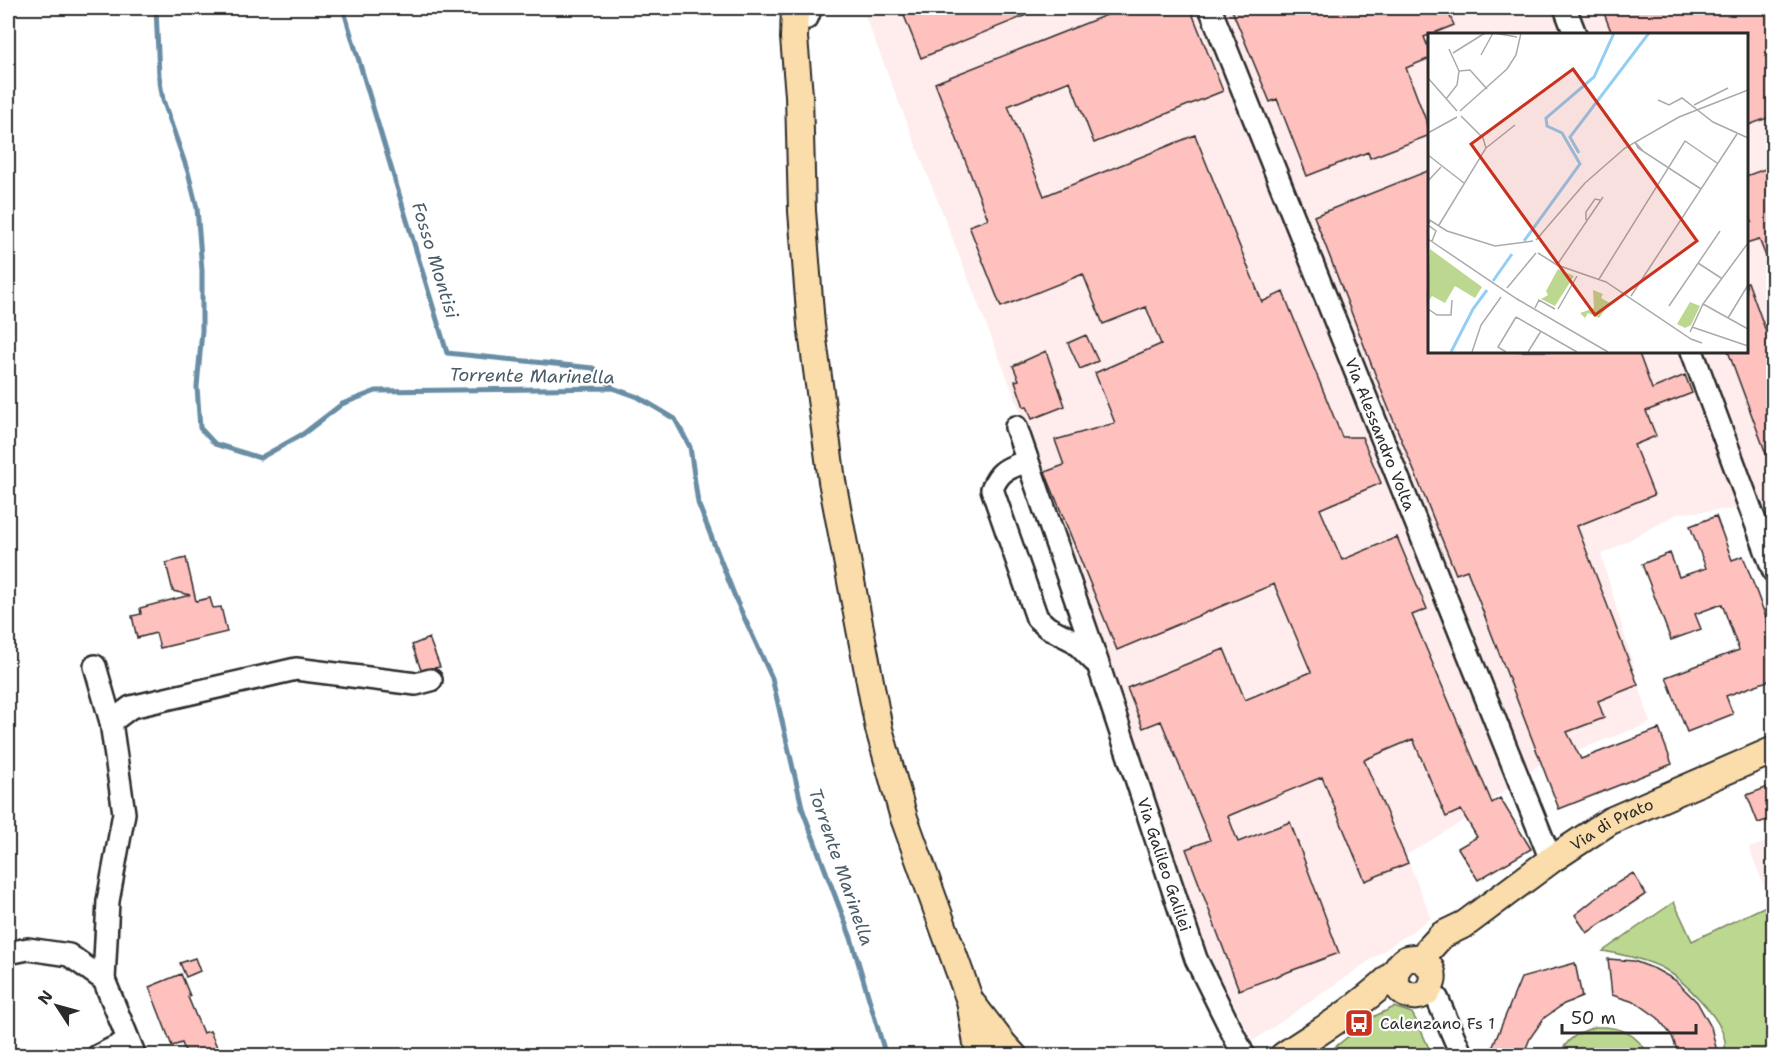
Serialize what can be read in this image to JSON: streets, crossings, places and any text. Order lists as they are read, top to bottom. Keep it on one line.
{"streets":{"main road":["Via di Prato"],"street":["Via Alessandro Volta","Via Galileo Galilei"]},"crossings":[["Via Alessandro Volta","Via di Prato"]],"water":["Fosso Montisi","Torrente Marinella"],"places":{"bus stop":["Calenzano Fs 1"]},"scale_bar":"50 m","north":"top left"}
